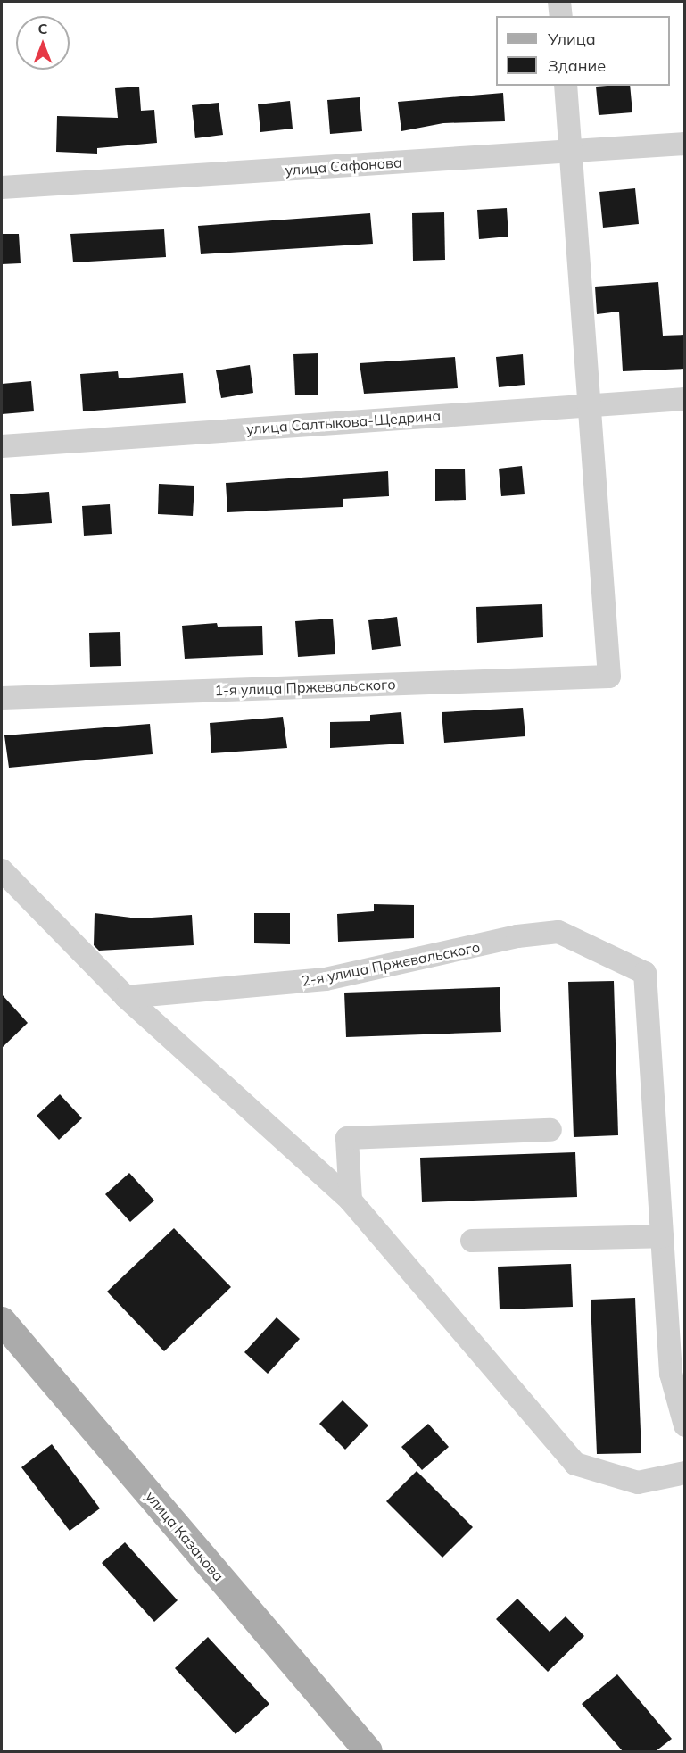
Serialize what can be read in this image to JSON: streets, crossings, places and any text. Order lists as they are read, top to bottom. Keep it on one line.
{"streets":{"main road":["улица Казакова"],"street":["улица Сафонова","улица Салтыкова-Щедрина","1-я улица Пржевальского","2-я улица Пржевальского"]},"crossings":[["улица Салтыкова-Щедрина","1-я улица Пржевальского"]],"legend":["Улица","Здание"],"north":"top"}
